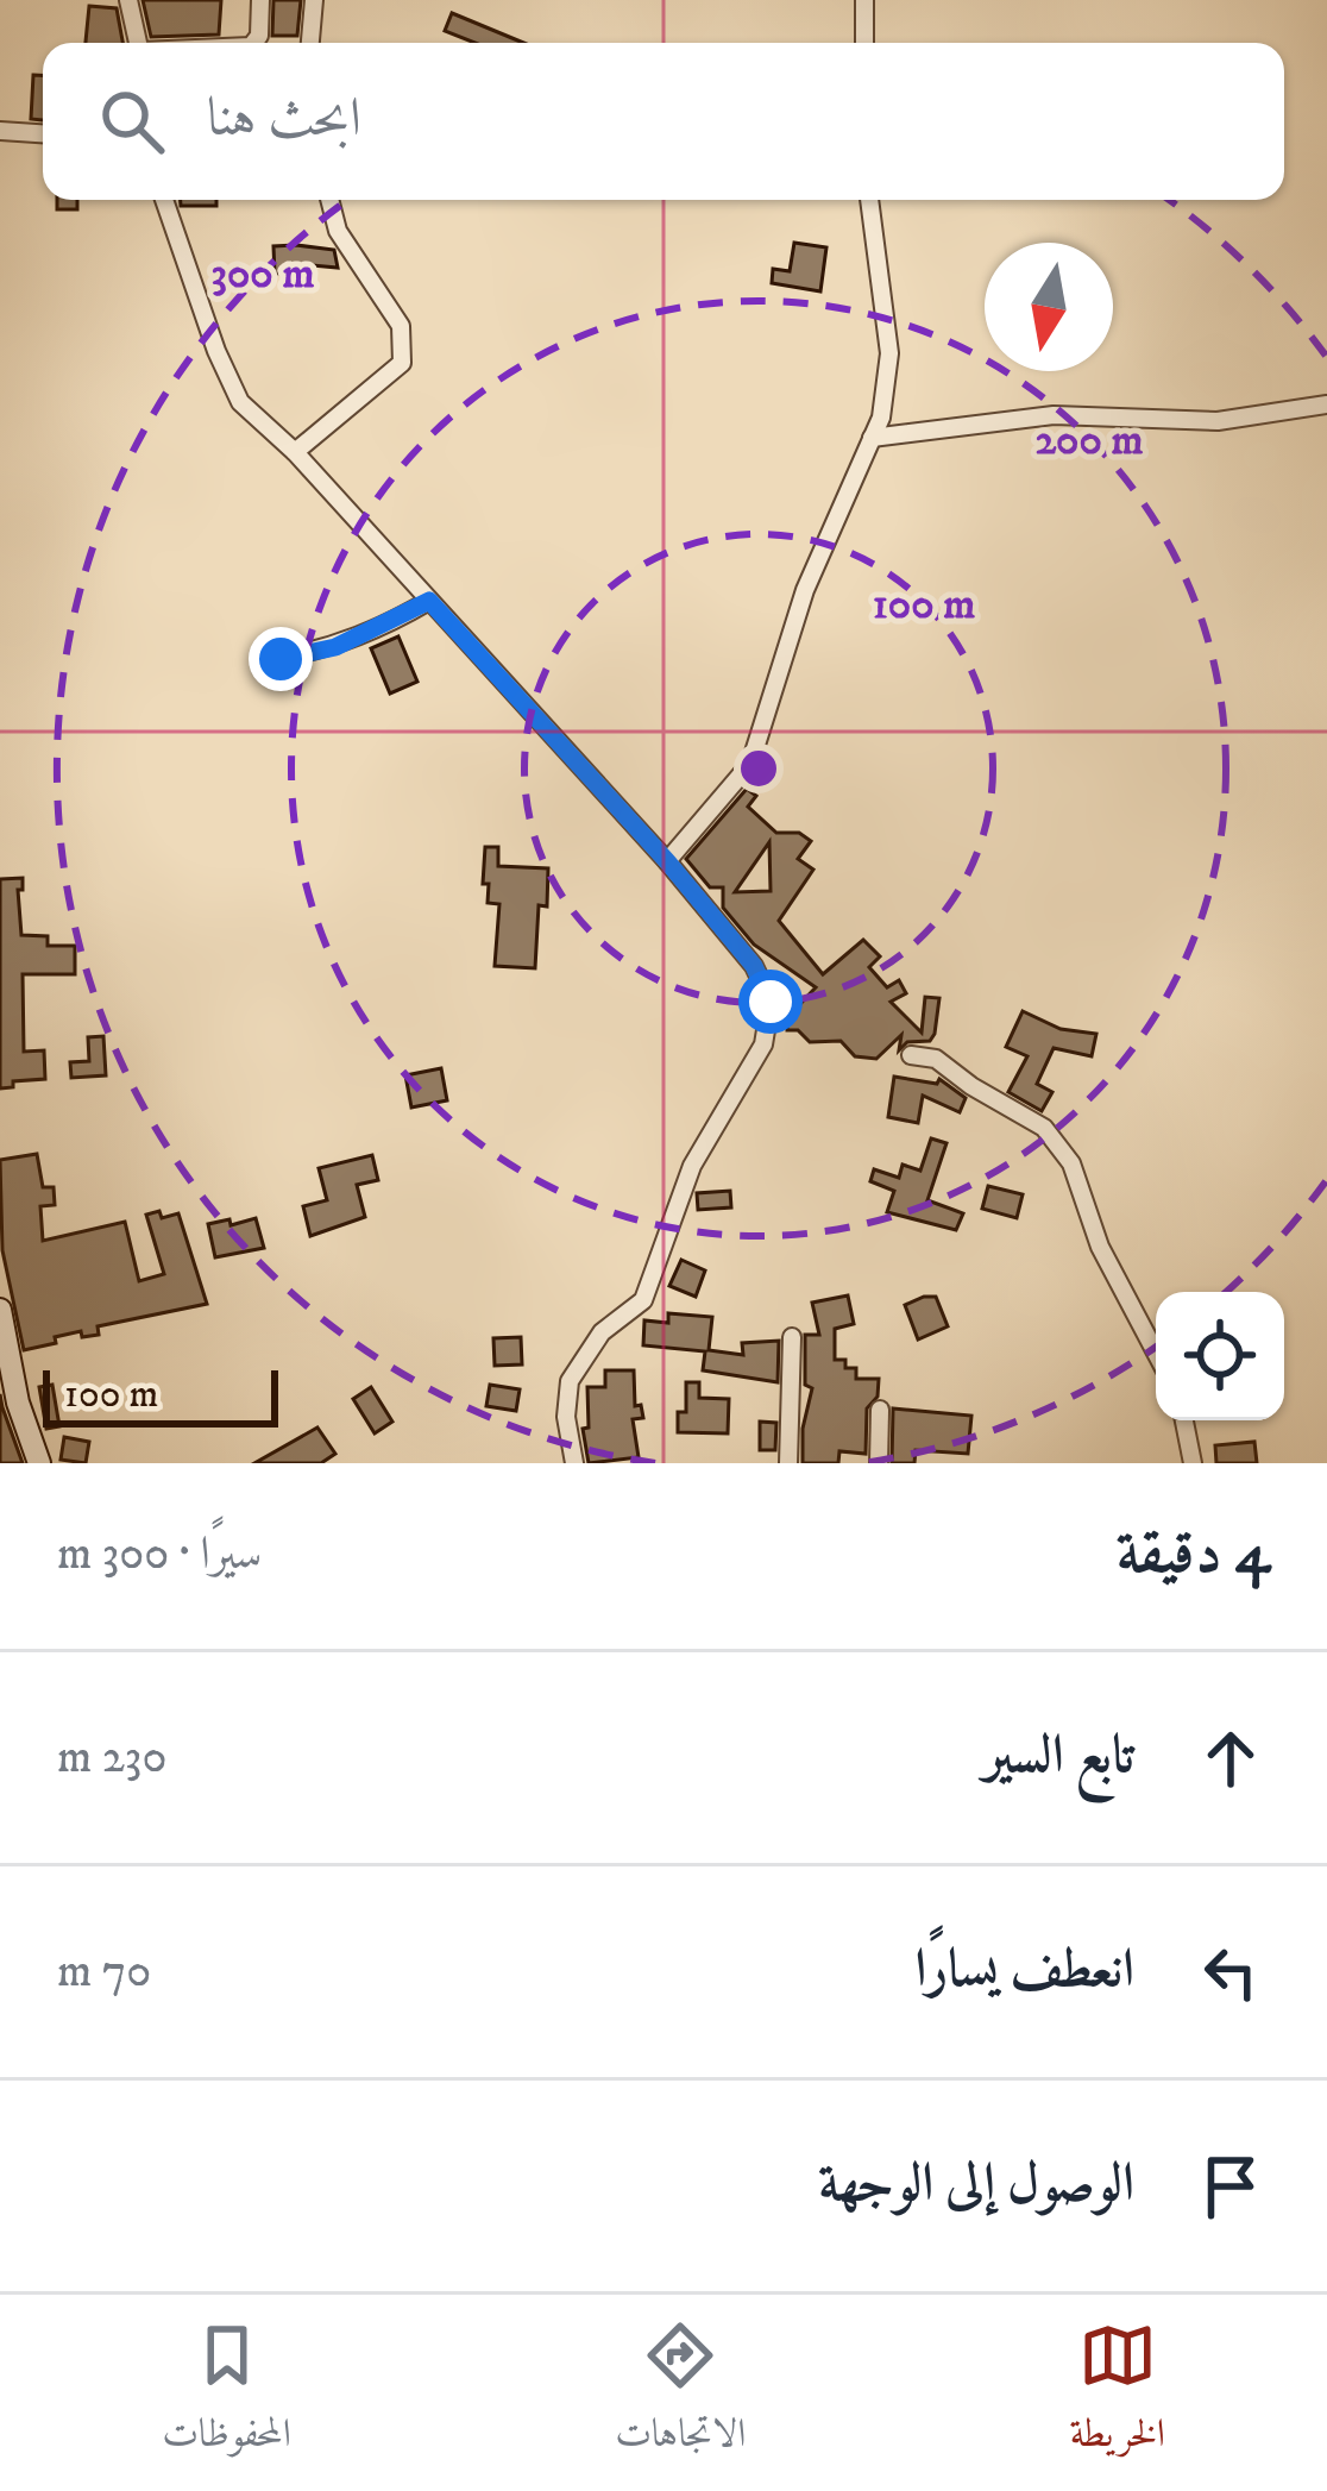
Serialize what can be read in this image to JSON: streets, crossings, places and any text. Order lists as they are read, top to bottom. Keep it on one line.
{"scale_bar":"100 m","north":"bottom","page":{"search":"ابحث هنا","scale":"100 m","heading":["4 دقيقة","سيرًا · 300 m"],"list":[["تابع السير","230 m"],["انعطف يسارًا","70 m"],"الوصول إلى الوجهة"],"nav":["الخريطة","الاتجاهات","المحفوظات"]},"rings":["300 m","200 m","100 m"]}
